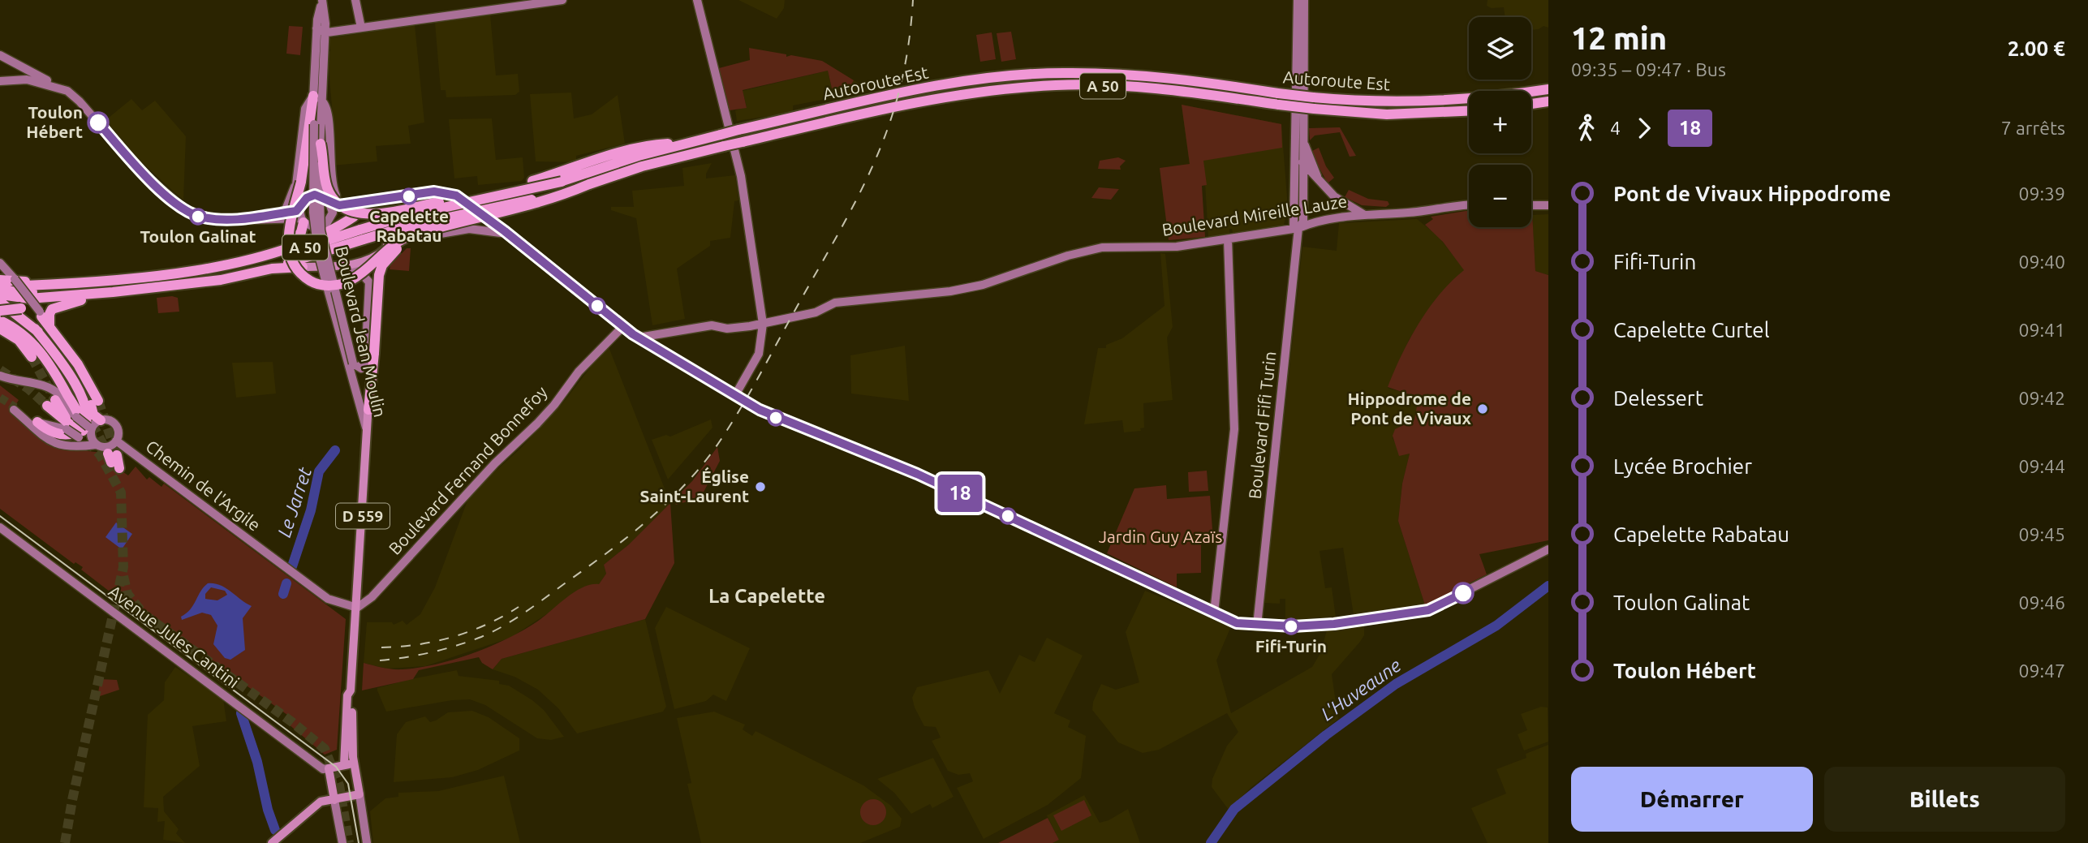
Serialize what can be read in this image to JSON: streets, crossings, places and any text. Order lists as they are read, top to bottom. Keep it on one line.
{"streets":{"highway":["Autoroute Est","A 50"],"main road":["D 559"],"street":["Boulevard Mireille Lauze","Boulevard Jean Moulin","Boulevard Fifi Turin","Boulevard Fernand Bonnefoy","Chemin de l'Argile","Avenue Jules Cantini"]},"crossings":[["Boulevard Mireille Lauze","Boulevard Fifi Turin"],["Boulevard Jean Moulin","D 559"],["Boulevard Fernand Bonnefoy","Chemin de l'Argile"],["Boulevard Fernand Bonnefoy","D 559"],["Chemin de l'Argile","D 559"]],"districts":["La Capelette"],"water":["Le Jarret","L'Huveaune"],"parks":["Jardin Guy Azaïs"],"places":["Toulon Hébert","Capelette Rabatau","Toulon Galinat","Hippodrome de Pont de Vivaux","Église Saint-Laurent","Fifi-Turin"],"lines":["bus line 18"],"page":{"on_map":"18","heading":["12 min","09:35 – 09:47 · Bus","2.00 €"],"map_buttons":["+","−"],"legs":["4","18","7 arrêts"],"list":[{"name":"Pont de Vivaux Hippodrome","value":"09:39"},{"name":"Fifi-Turin","value":"09:40"},{"name":"Capelette Curtel","value":"09:41"},{"name":"Delessert","value":"09:42"},{"name":"Lycée Brochier","value":"09:44"},{"name":"Capelette Rabatau","value":"09:45"},{"name":"Toulon Galinat","value":"09:46"},{"name":"Toulon Hébert","value":"09:47"}],"buttons":["Démarrer","Billets"]}}
